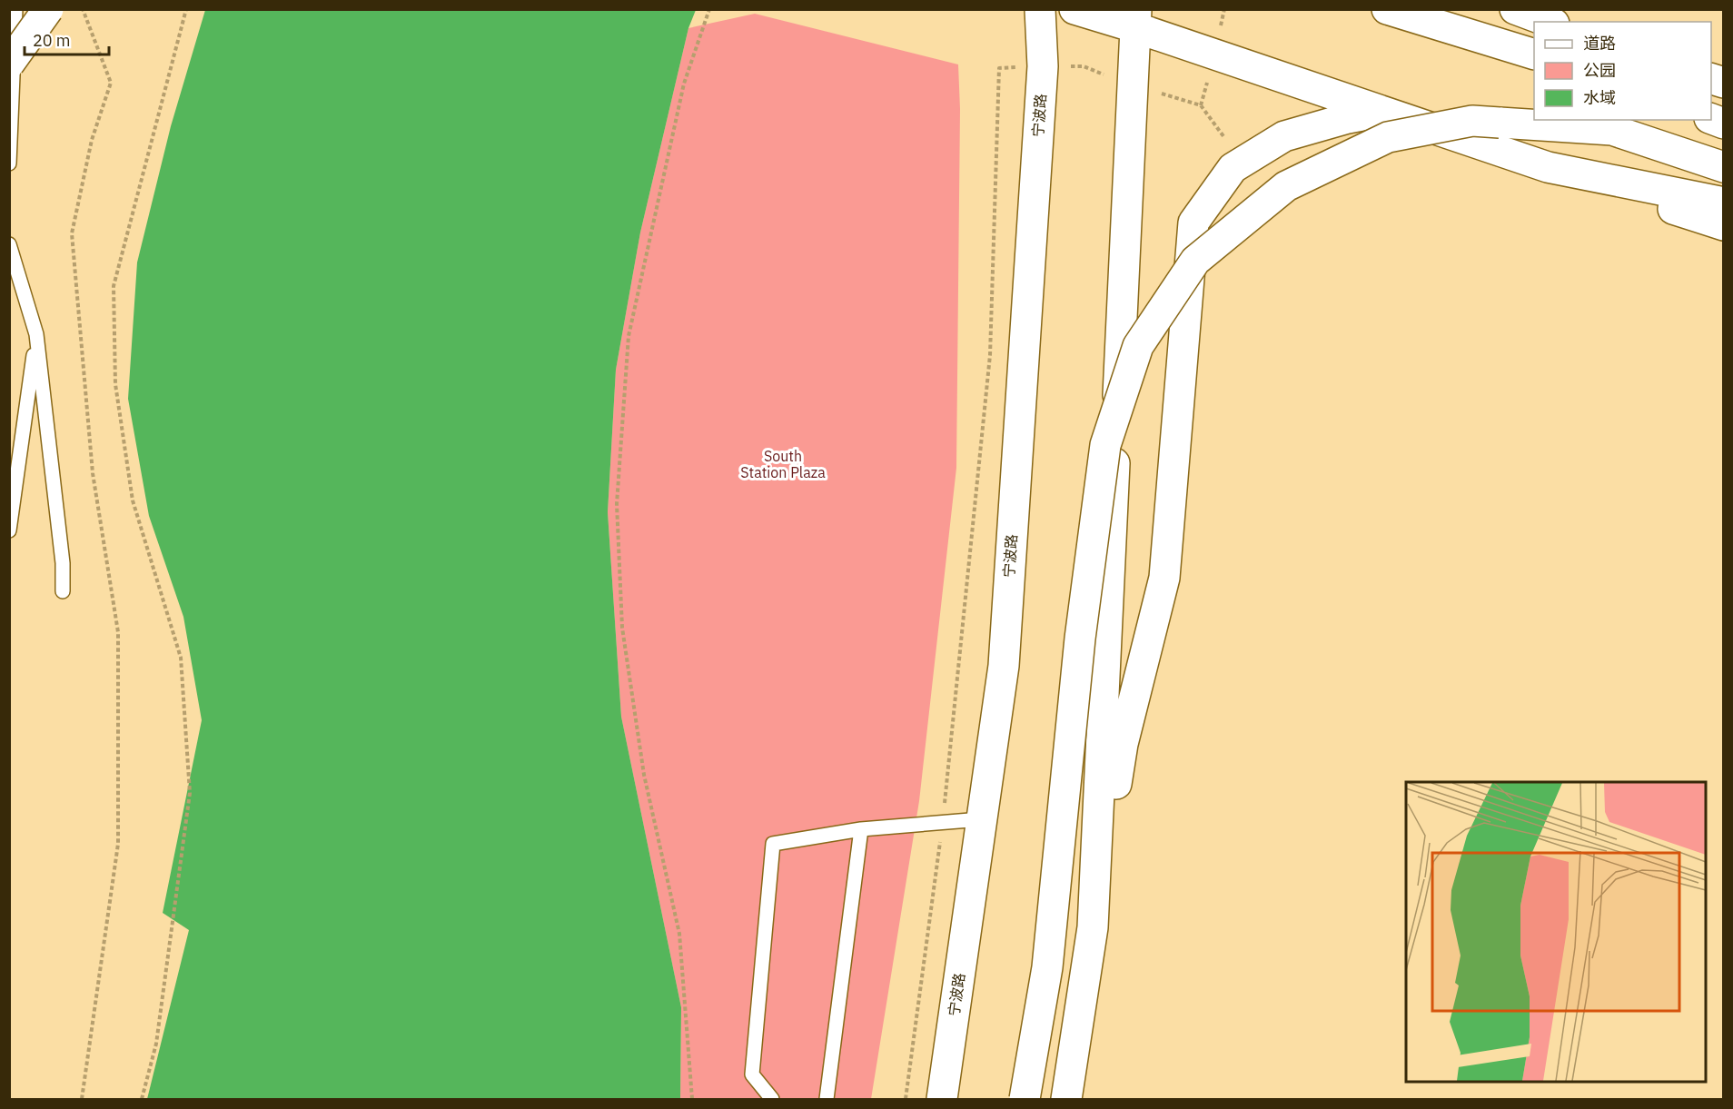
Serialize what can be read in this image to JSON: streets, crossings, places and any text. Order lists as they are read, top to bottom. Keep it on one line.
{"streets":{"main road":["宁波路"]},"parks":["South Station Plaza"],"legend":["道路","公园","水域"],"scale_bar":"20 m"}
